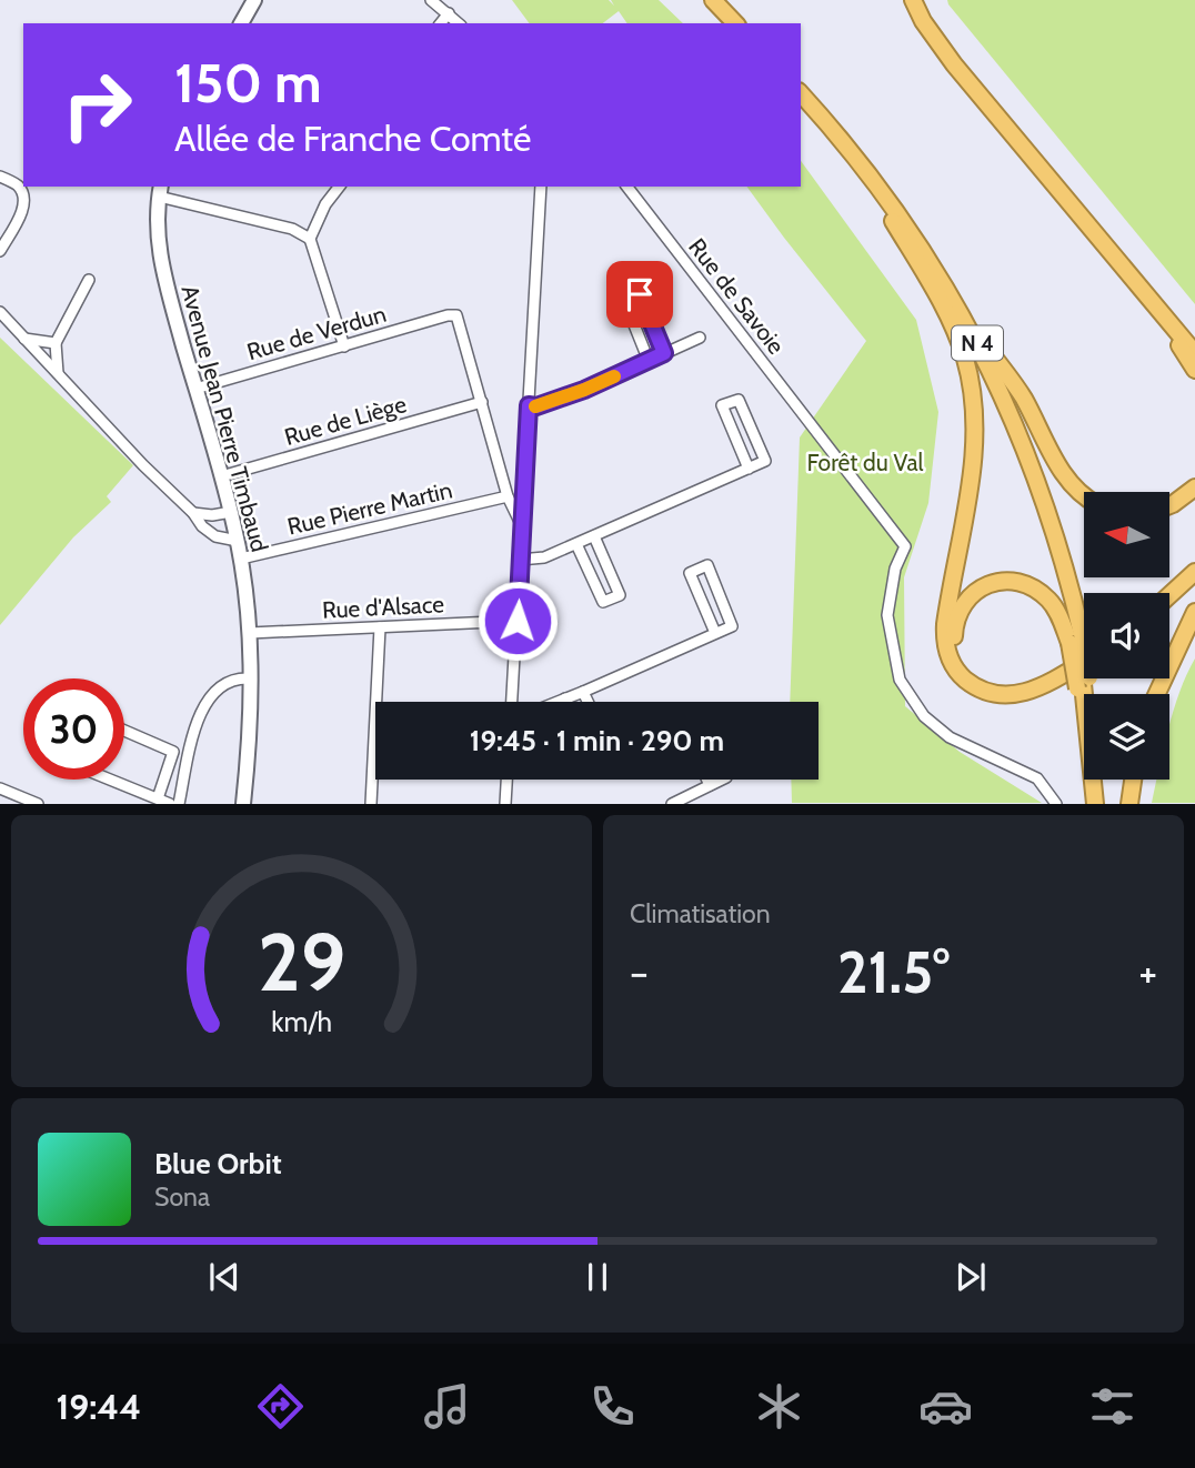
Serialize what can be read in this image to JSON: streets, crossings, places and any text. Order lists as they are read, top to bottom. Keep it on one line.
{"streets":{"highway":["N 4"],"main road":["Avenue Jean Pierre Timbaud"],"street":["Rue de Savoie","Rue de Verdun","Rue de Liège","Rue Pierre Martin","Rue d'Alsace"]},"crossings":[["Rue de Verdun","Avenue Jean Pierre Timbaud"],["Rue de Verdun","Rue de Liège"],["Avenue Jean Pierre Timbaud","Rue de Liège"],["Avenue Jean Pierre Timbaud","Rue Pierre Martin"],["Avenue Jean Pierre Timbaud","Rue d'Alsace"]],"parks":["Forêt du Val"],"north":"left","page":{"turn":["150 m","Allée de Franche Comté"],"limit":"30","trip":"19:45 · 1 min · 290 m","tile":"Climatisation","heat":["−","21.5°","+"],"song":["Blue Orbit","Sona"],"tabs":"19:44","gauge":["29","km/h"]}}
